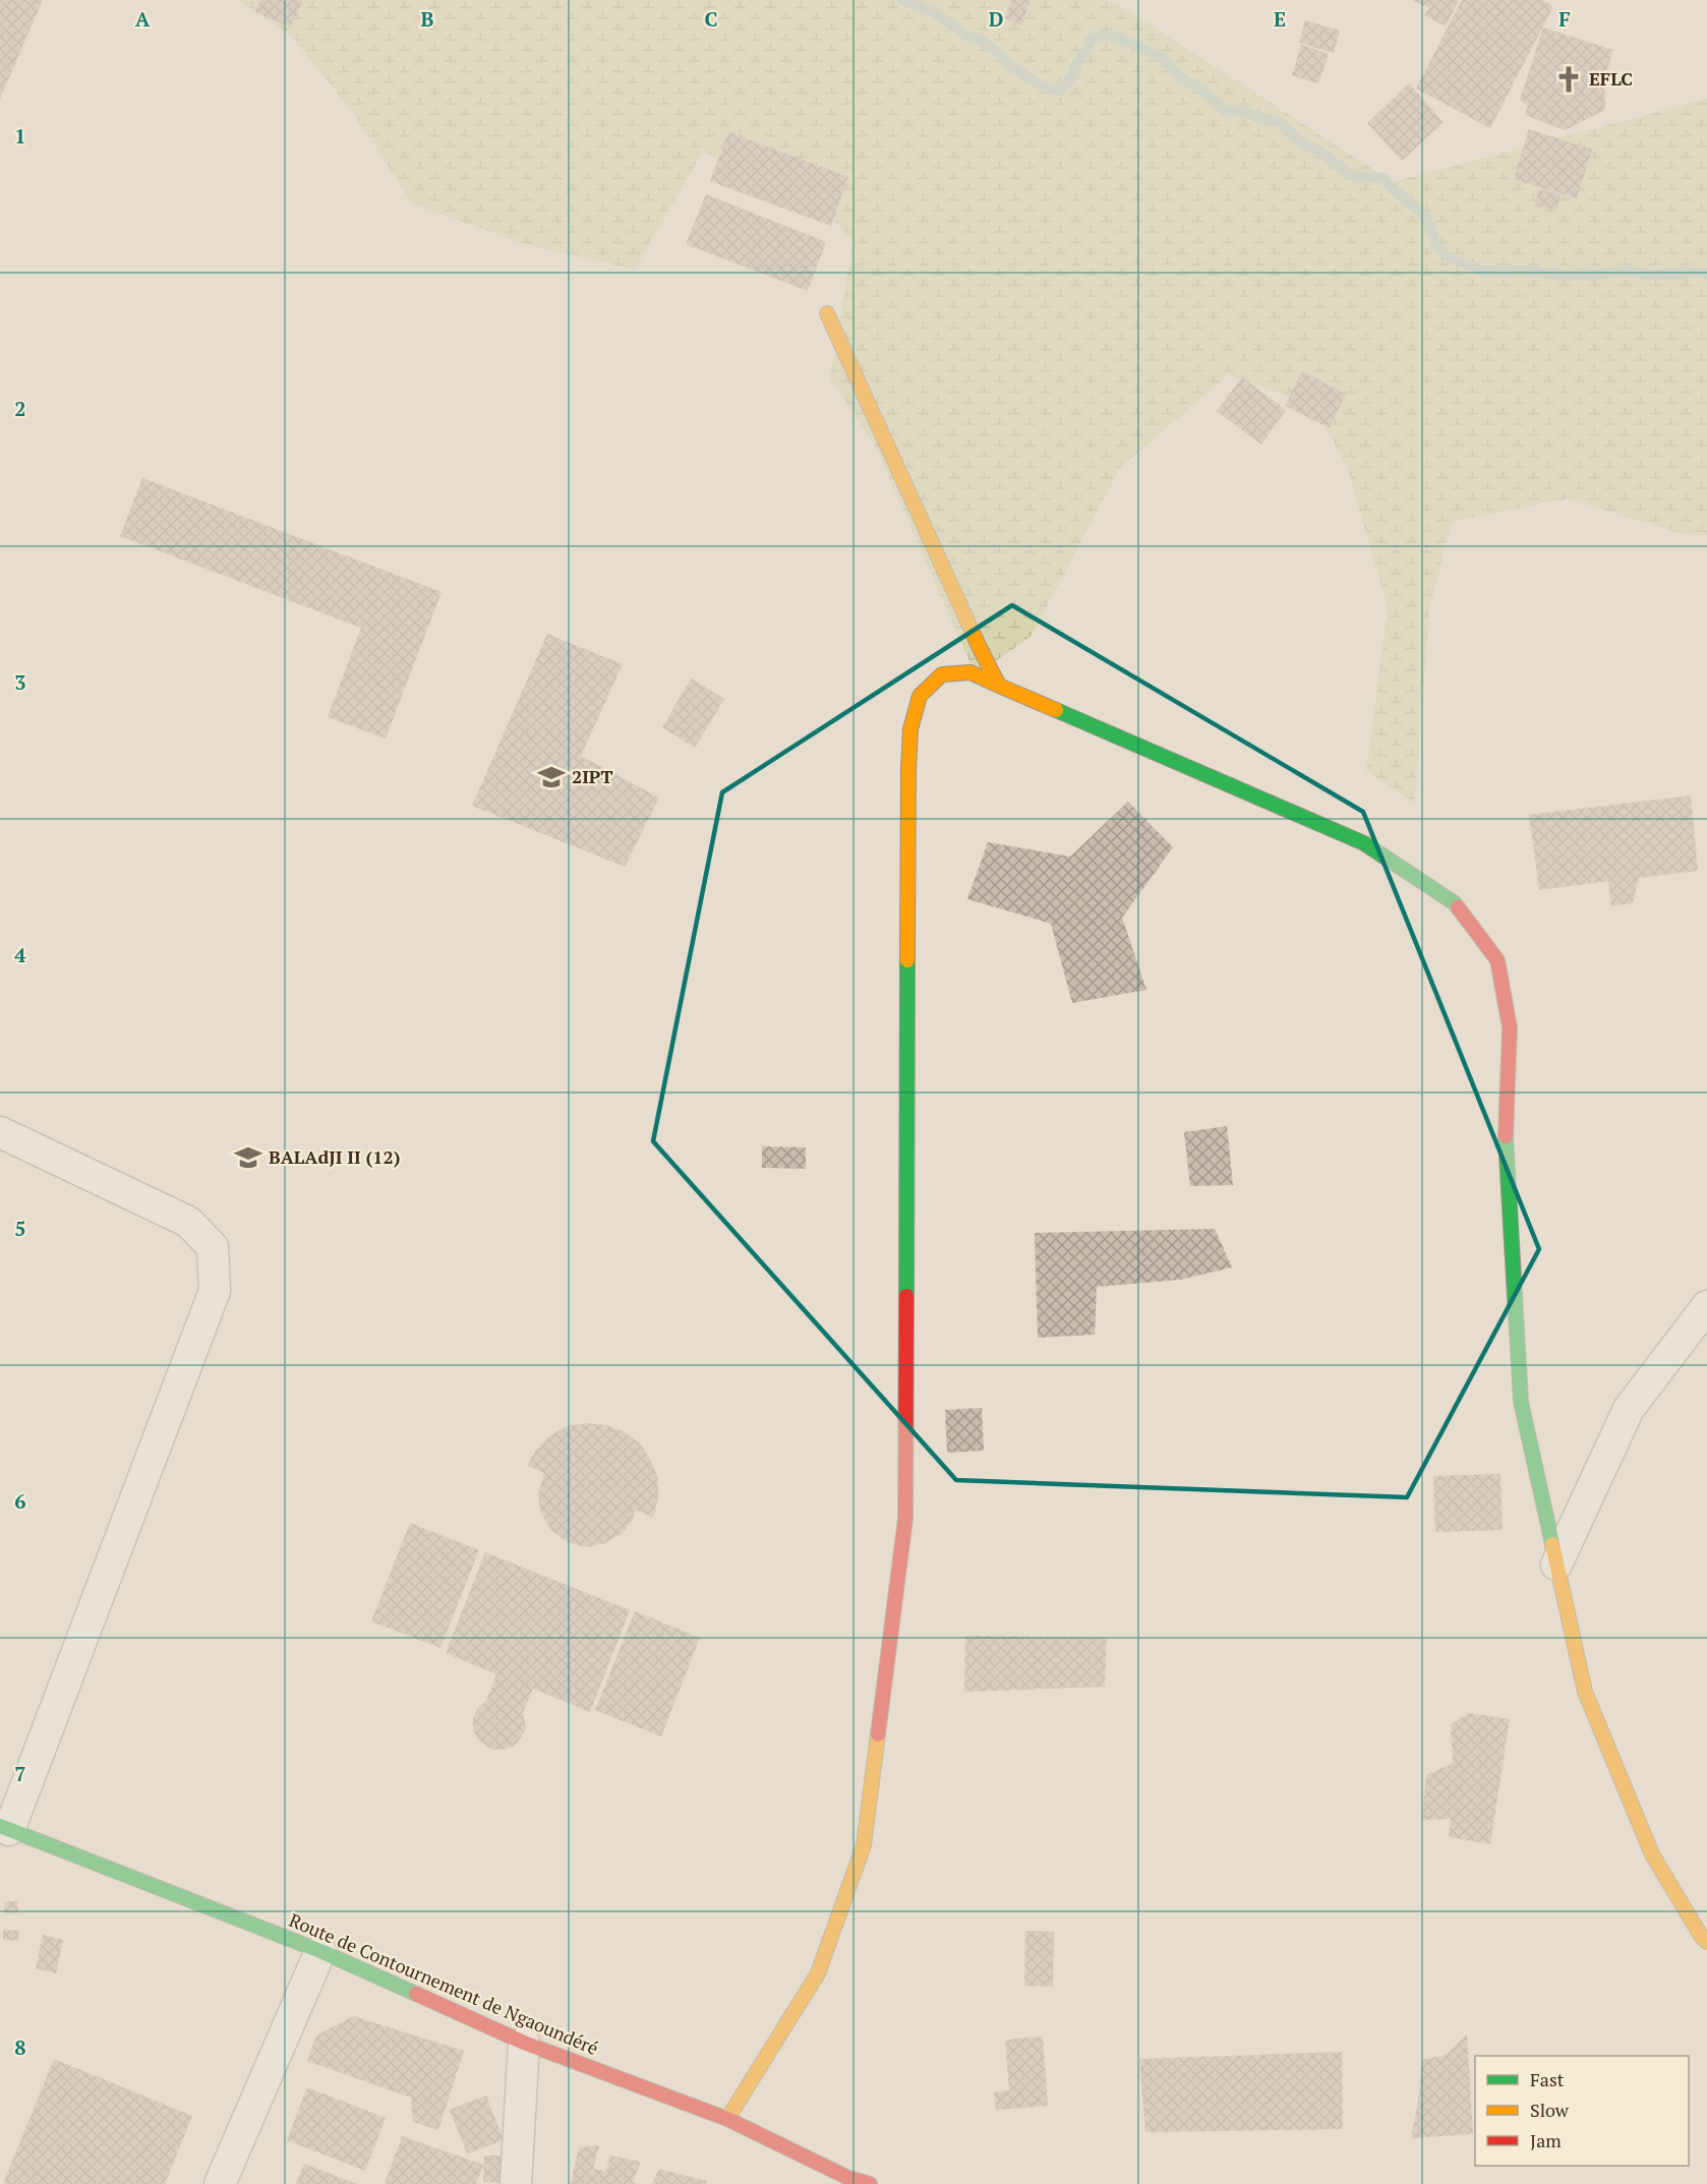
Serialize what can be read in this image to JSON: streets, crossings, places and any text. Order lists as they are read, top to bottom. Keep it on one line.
{"streets":{"street":["Route de Contournement de Ngaoundéré"]},"places":{"church":["EFLC"],"school or university":["2IPT","BALAdJI II (12)"]},"legend":["Fast","Slow","Jam"],"grid":{"columns":["A","B","C","D","E","F"],"rows":["1","2","3","4","5","6","7","8"]}}
